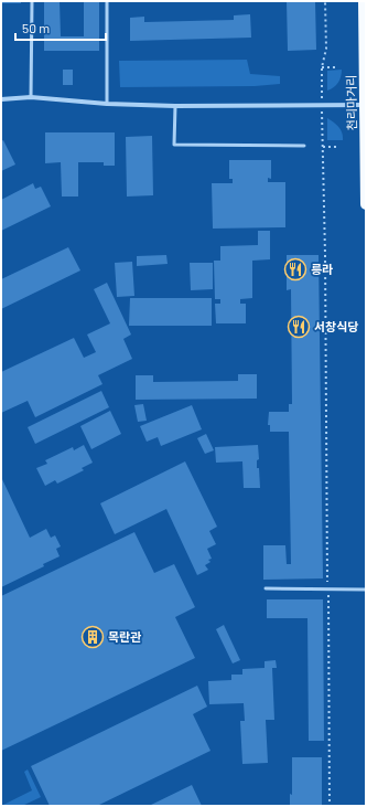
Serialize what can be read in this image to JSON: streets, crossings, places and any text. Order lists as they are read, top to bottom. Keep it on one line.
{"streets":{"main road":["천리마거리"]},"places":{"restaurant":["릉라","서창식당"],"building":["목란관"]},"scale_bar":"50 m"}
